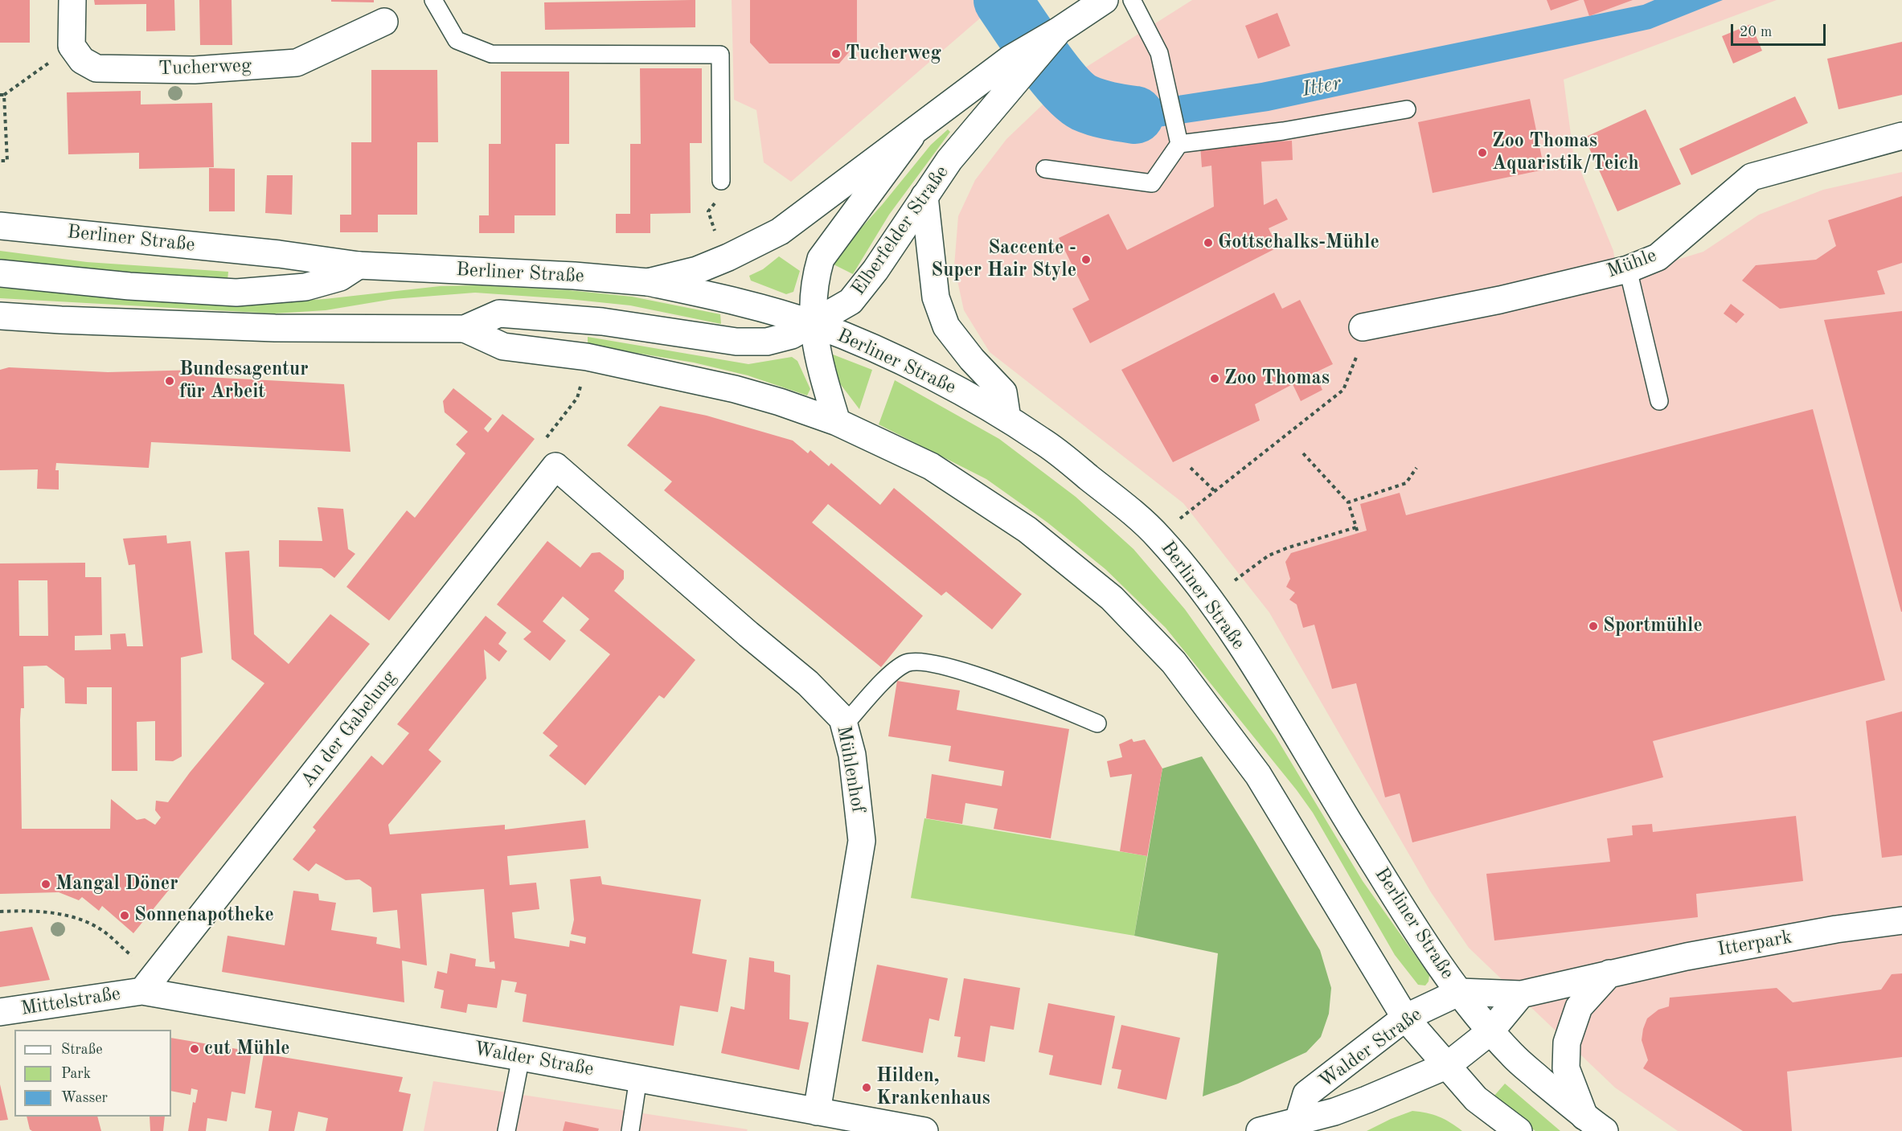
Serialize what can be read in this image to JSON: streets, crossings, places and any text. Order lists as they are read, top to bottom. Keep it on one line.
{"streets":{"main road":["Tucherweg","Elberfelder Straße","Berliner Straße","Mühle","An der Gabelung","Mühlenhof","Itterpark","Mittelstraße","Walder Straße"]},"crossings":[["Elberfelder Straße","Berliner Straße"],["Berliner Straße","Itterpark"],["Berliner Straße","Walder Straße"],["An der Gabelung","Mühlenhof"],["An der Gabelung","Mittelstraße"],["An der Gabelung","Walder Straße"],["Mühlenhof","Walder Straße"],["Itterpark","Walder Straße"],["Mittelstraße","Walder Straße"]],"water":["Itter"],"places":["Tucherweg","Zoo Thomas Aquaristik/Teich","Gottschalks-Mühle","Saccente - Super Hair Style","Zoo Thomas","Bundesagentur für Arbeit","Sportmühle","Mangal Döner","Sonnenapotheke","cut Mühle","Hilden, Krankenhaus"],"legend":["Straße","Park","Wasser"],"scale_bar":"20 m"}
